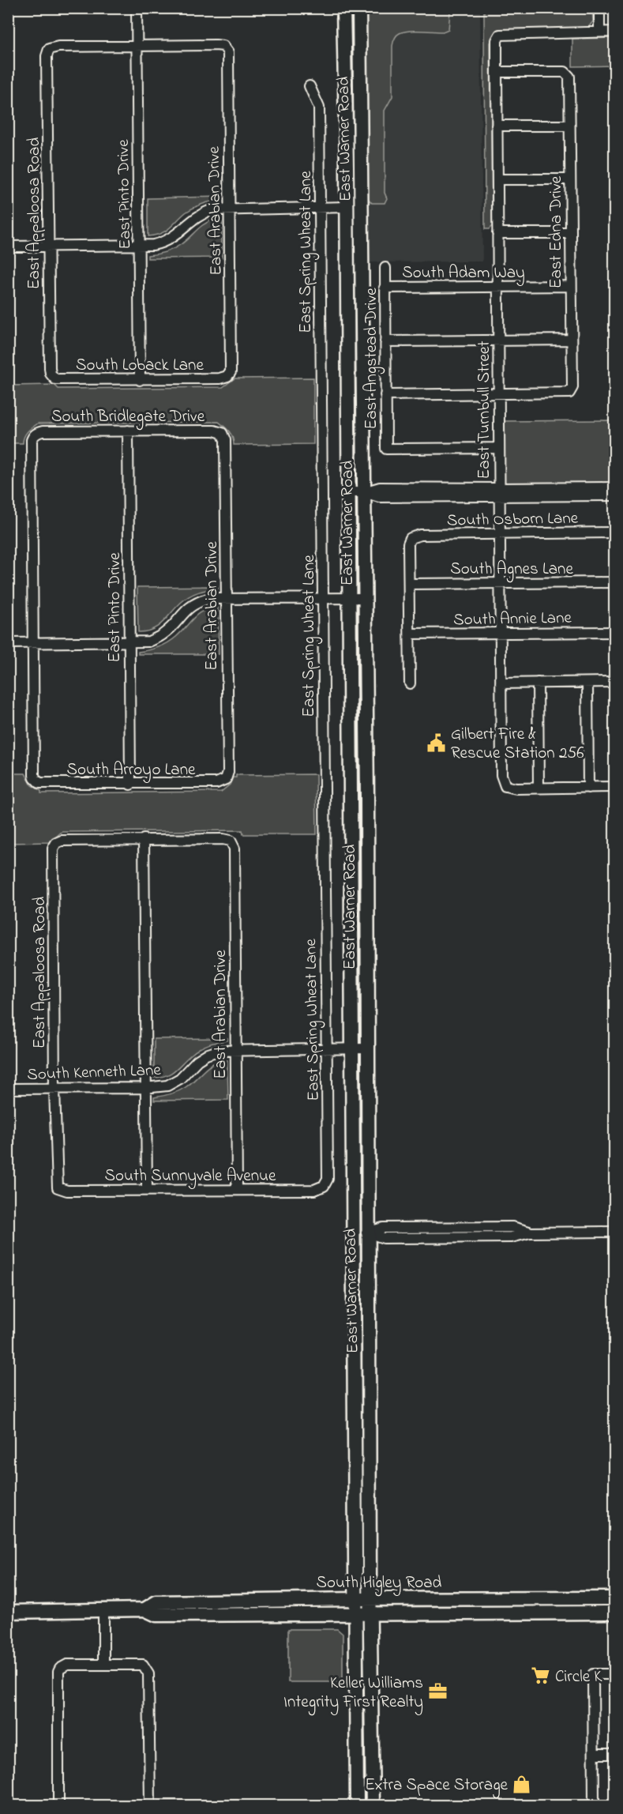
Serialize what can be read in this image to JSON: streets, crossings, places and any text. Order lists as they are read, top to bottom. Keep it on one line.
{"streets":{"main road":["East Warner Road","South Higley Road"],"street":["East Pinto Drive","East Arabian Drive","East Appaloosa Road","East Edna Drive","East Spring Wheat Lane","South Adam Way","East Angstead Drive","South Loback Lane","East Turnbull Street","South Bridlegate Drive","South Osborn Lane","South Agnes Lane","South Annie Lane","South Arroyo Lane","South Kenneth Lane","South Sunnyvale Avenue"]},"crossings":[["East Warner Road","South Kenneth Lane"],["East Warner Road","South Higley Road"],["East Pinto Drive","East Arabian Drive"],["East Pinto Drive","East Appaloosa Road"],["East Pinto Drive","South Loback Lane"],["East Pinto Drive","South Bridlegate Drive"],["East Pinto Drive","South Arroyo Lane"],["East Arabian Drive","East Appaloosa Road"],["East Arabian Drive","South Loback Lane"],["East Arabian Drive","South Bridlegate Drive"],["East Arabian Drive","South Arroyo Lane"],["East Arabian Drive","South Kenneth Lane"],["East Arabian Drive","South Sunnyvale Avenue"],["East Appaloosa Road","South Loback Lane"],["East Appaloosa Road","South Kenneth Lane"],["East Appaloosa Road","South Sunnyvale Avenue"],["East Edna Drive","South Adam Way"],["East Edna Drive","East Turnbull Street"],["East Spring Wheat Lane","South Kenneth Lane"],["East Spring Wheat Lane","South Sunnyvale Avenue"],["South Adam Way","East Angstead Drive"],["South Adam Way","East Turnbull Street"],["East Angstead Drive","East Turnbull Street"],["East Turnbull Street","South Osborn Lane"],["East Turnbull Street","South Agnes Lane"],["East Turnbull Street","South Annie Lane"],["South Bridlegate Drive","South Arroyo Lane"],["South Osborn Lane","South Agnes Lane"]],"places":{"public building":["Gilbert Fire & Rescue Station 256"],"supermarket":["Circle K"],"office":["Keller Williams Integrity First Realty"],"shop":["Extra Space Storage"]}}
